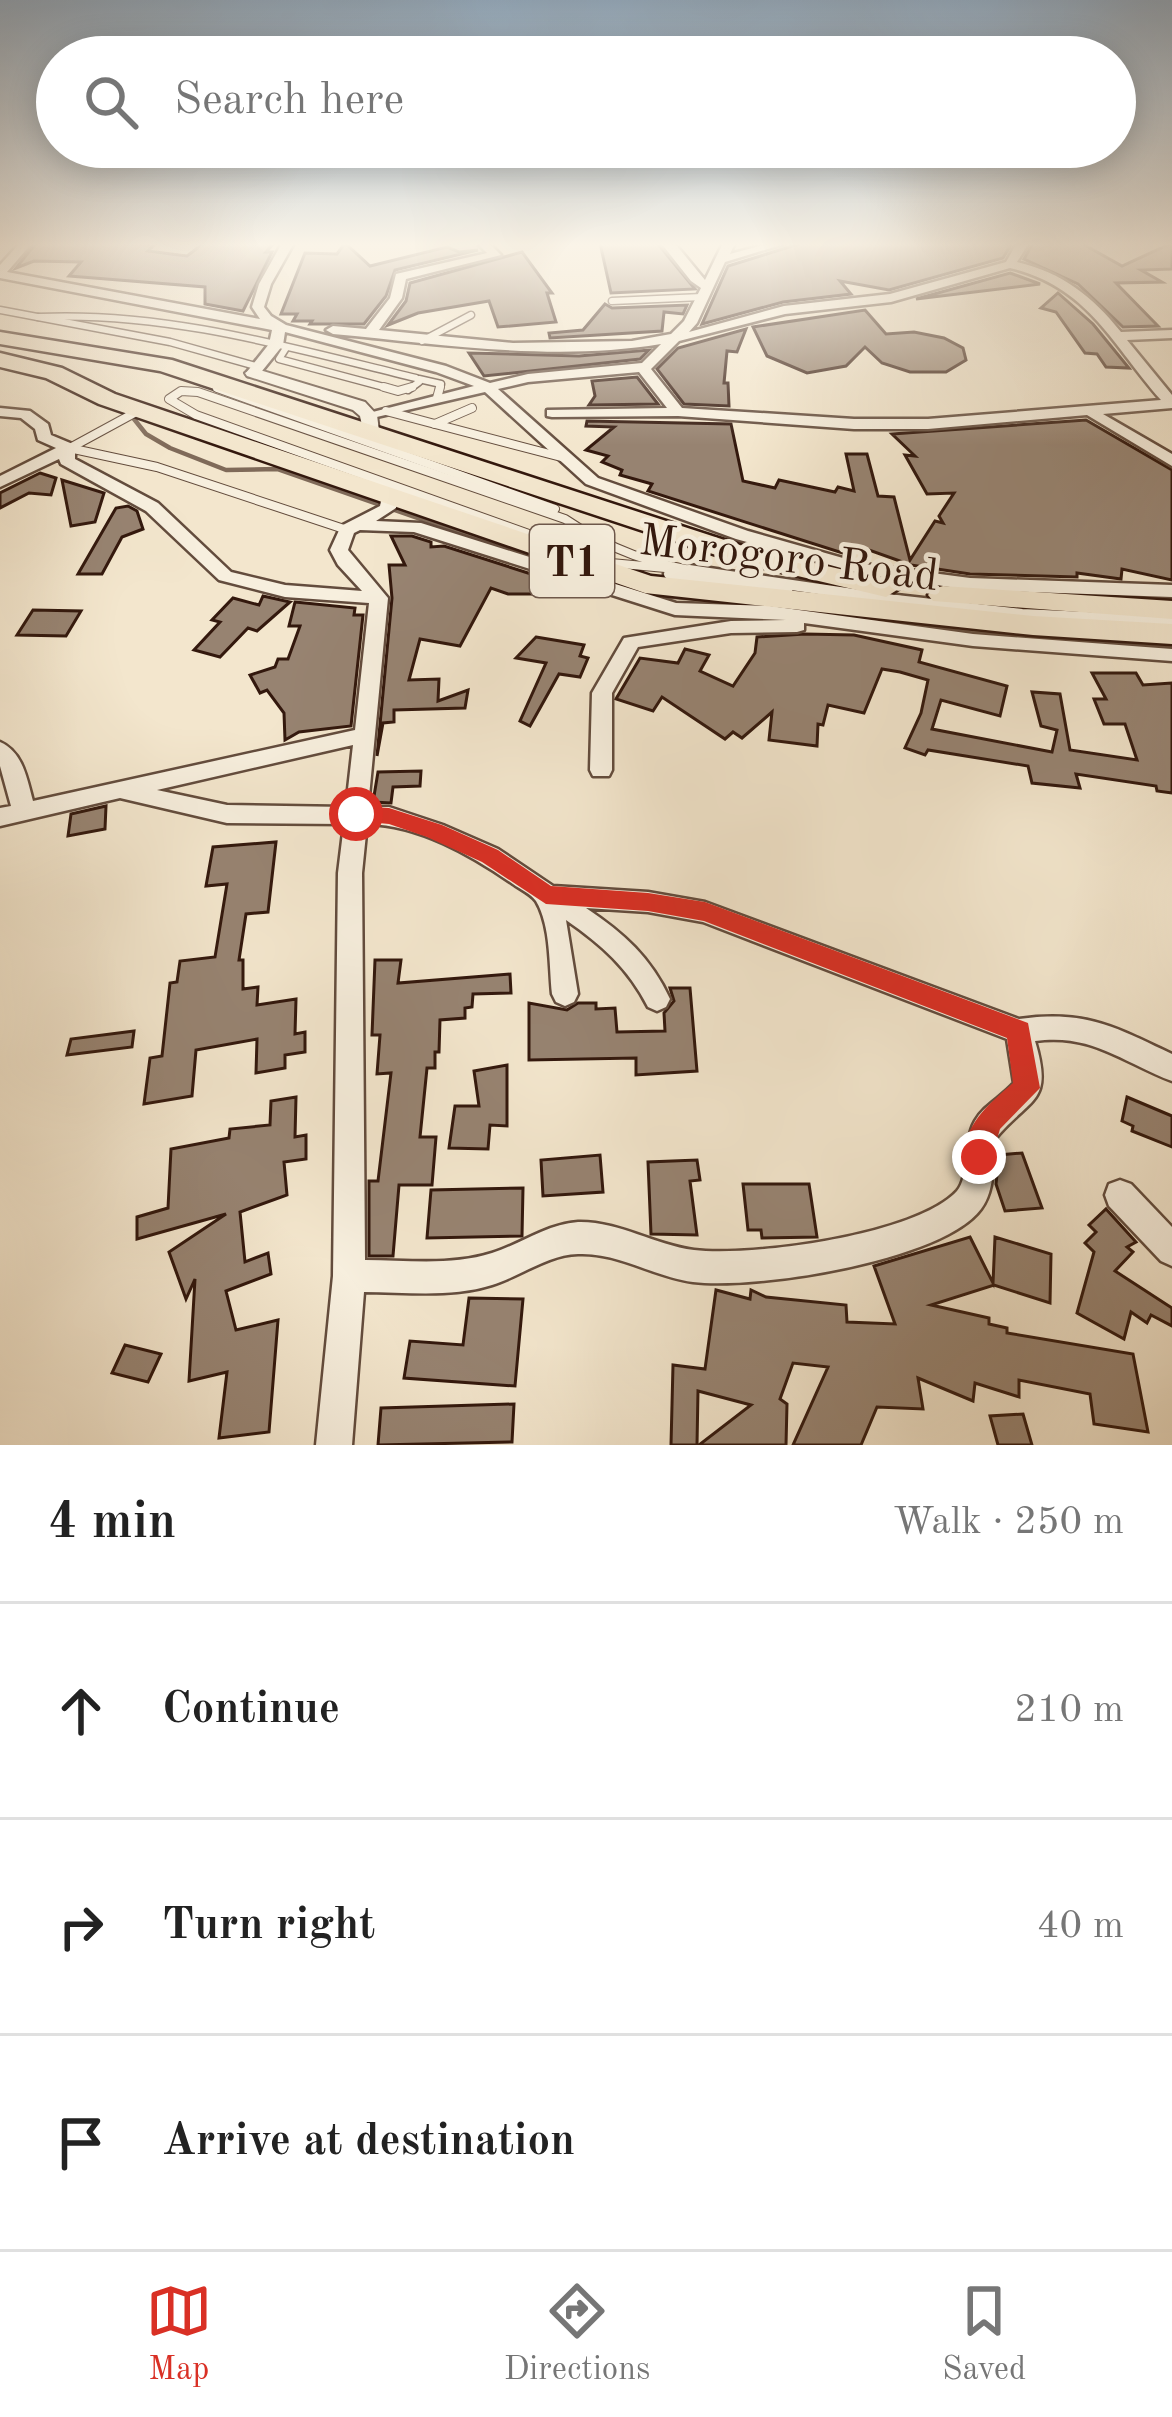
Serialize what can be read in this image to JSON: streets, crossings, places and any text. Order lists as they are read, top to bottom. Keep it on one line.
{"streets":{"highway":["Morogoro Road","T1"]},"page":{"search":"Search here","heading":["4 min","Walk · 250 m"],"list":[["Continue","210 m"],["Turn right","40 m"],"Arrive at destination"],"nav":["Map","Directions","Saved"]}}
